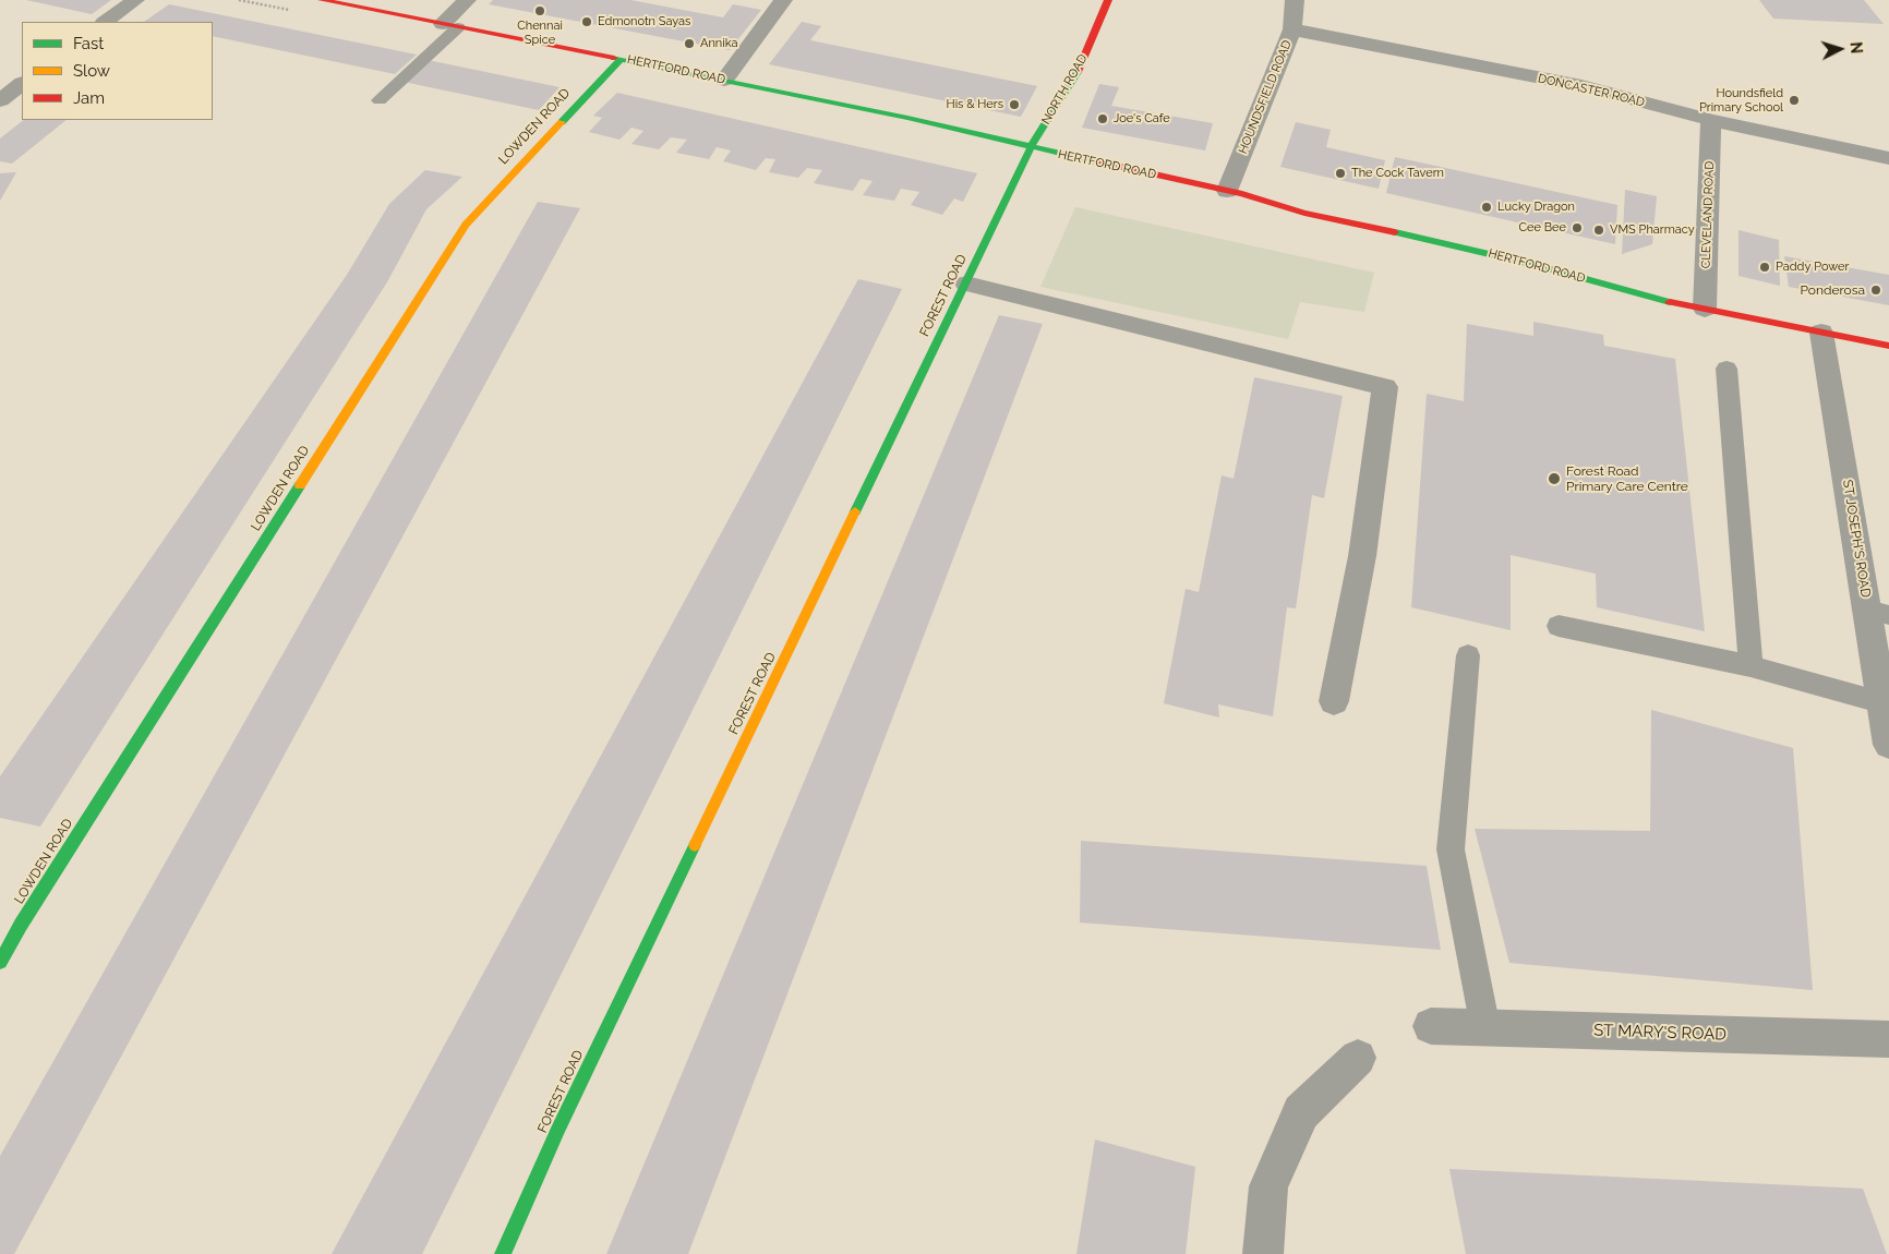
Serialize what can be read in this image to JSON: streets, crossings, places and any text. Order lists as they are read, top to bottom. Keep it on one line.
{"streets":{"street":["HERTFORD ROAD","NORTH ROAD","DONCASTER ROAD","HOUNDSFIELD ROAD","LOWDEN ROAD","CLEVELAND ROAD","FOREST ROAD","ST JOSEPH'S ROAD","ST MARY'S ROAD"]},"crossings":[["HERTFORD ROAD","NORTH ROAD"],["HERTFORD ROAD","HOUNDSFIELD ROAD"],["HERTFORD ROAD","LOWDEN ROAD"],["HERTFORD ROAD","CLEVELAND ROAD"],["HERTFORD ROAD","FOREST ROAD"],["HERTFORD ROAD","ST JOSEPH'S ROAD"],["NORTH ROAD","FOREST ROAD"],["DONCASTER ROAD","HOUNDSFIELD ROAD"],["DONCASTER ROAD","CLEVELAND ROAD"]],"places":["Chennai Spice","Edmonotn Sayas","Annika","Houndsfield Primary School","His & Hers","Joe's Cafe","The Cock Tavern","Lucky Dragon","Cee Bee","VMS Pharmacy","Paddy Power","Ponderosa","Forest Road Primary Care Centre"],"legend":["Fast","Slow","Jam"],"north":"right"}
